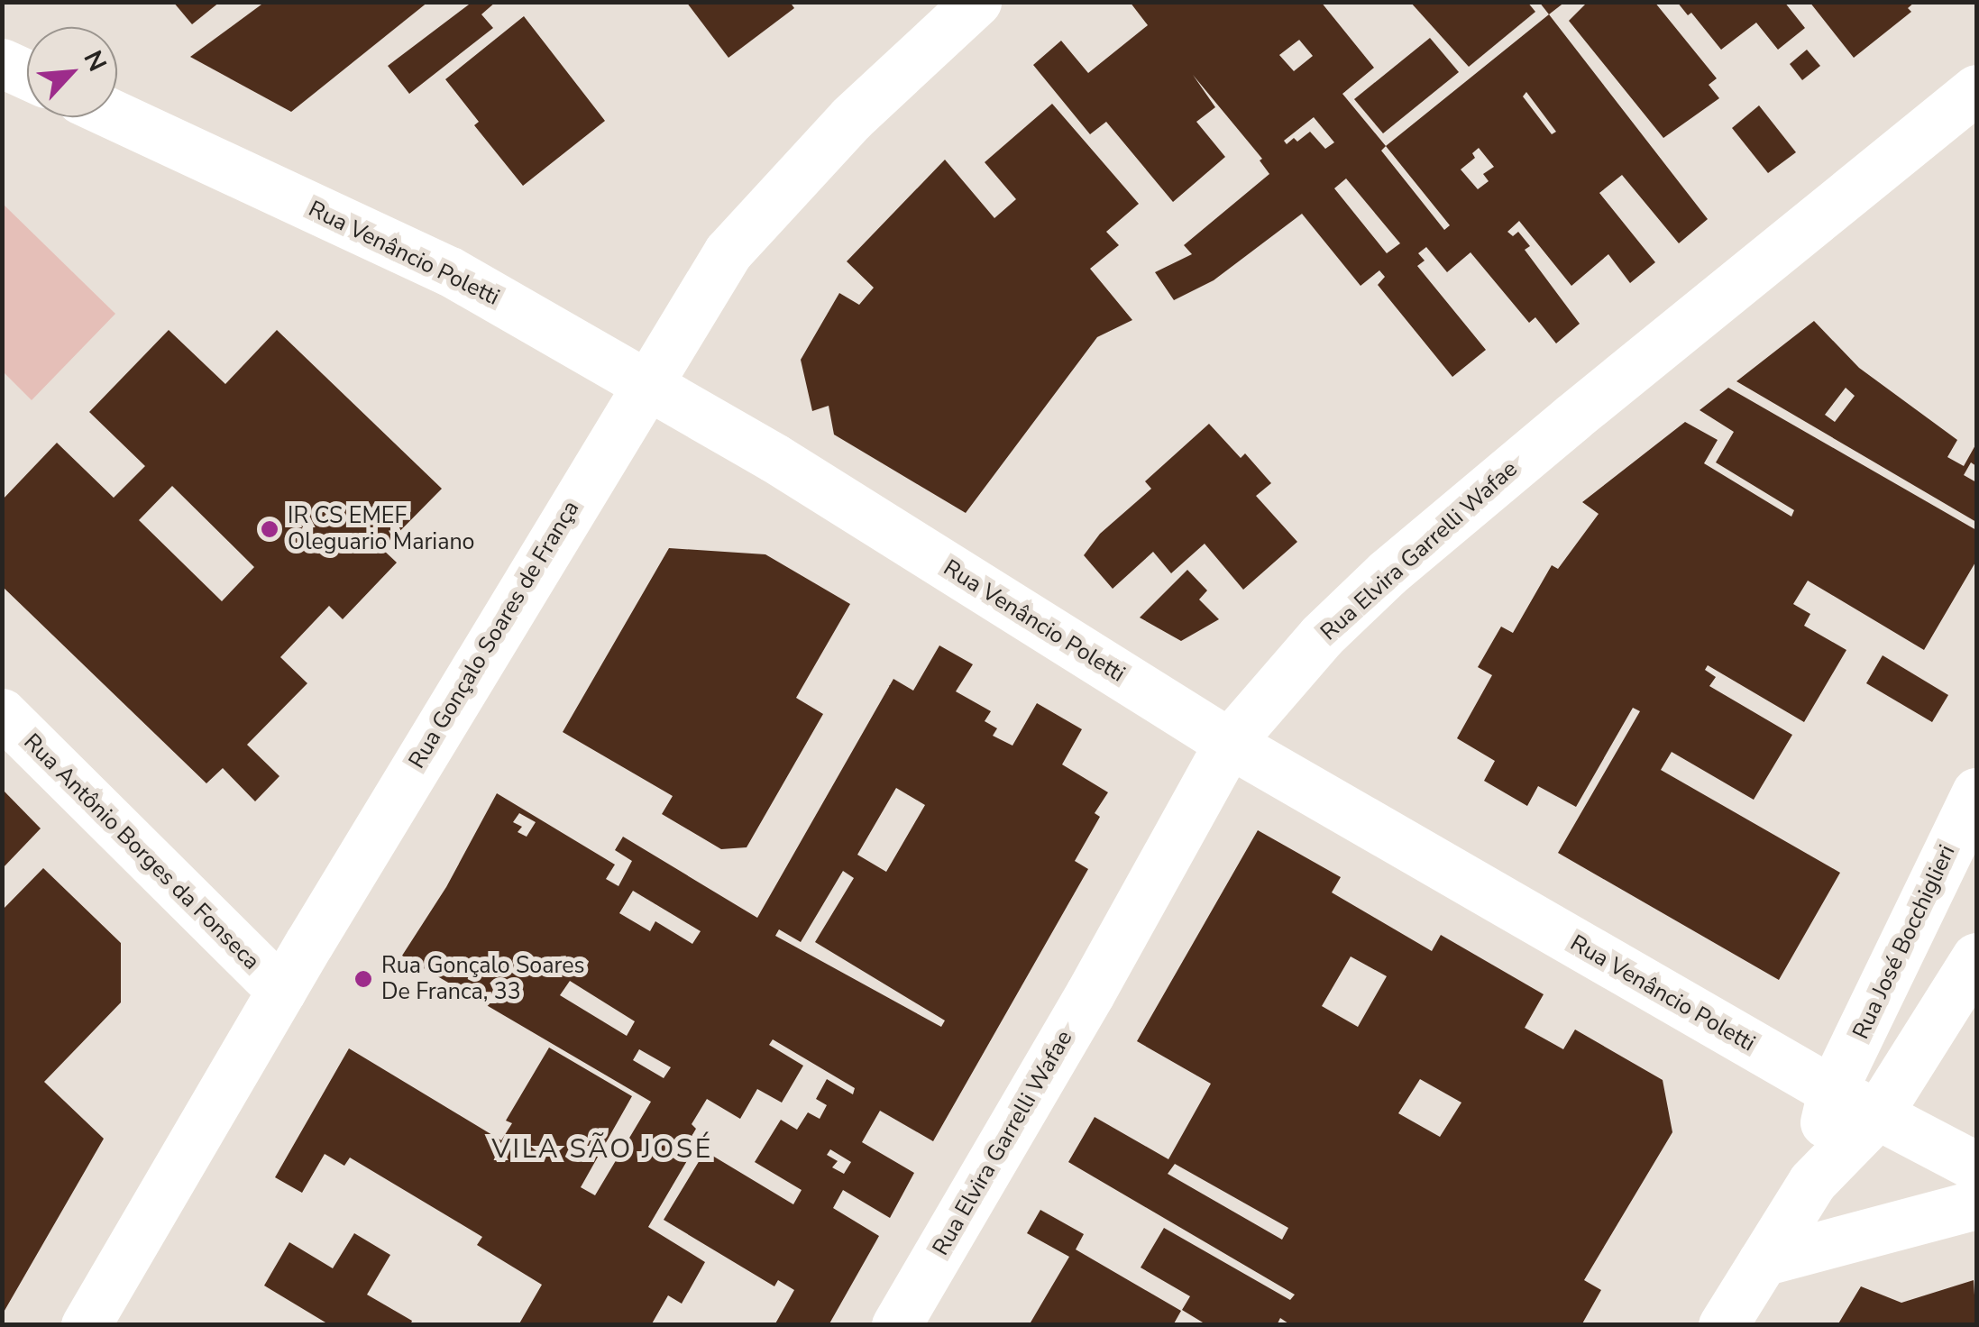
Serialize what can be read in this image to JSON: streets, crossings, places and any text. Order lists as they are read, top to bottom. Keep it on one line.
{"streets":{"street":["Rua Venâncio Poletti","Rua Elvira Garrelli Wafae","Rua Gonçalo Soares de França","Rua Antônio Borges da Fonseca","Rua José Bocchiglieri"]},"crossings":[["Rua Venâncio Poletti","Rua Elvira Garrelli Wafae"],["Rua Venâncio Poletti","Rua Gonçalo Soares de França"],["Rua Venâncio Poletti","Rua José Bocchiglieri"],["Rua Gonçalo Soares de França","Rua Antônio Borges da Fonseca"]],"districts":["VILA SÃO JOSÉ"],"places":["IR CS EMEF Oleguario Mariano","Rua Gonçalo Soares De Franca, 33"],"north":"top right"}
